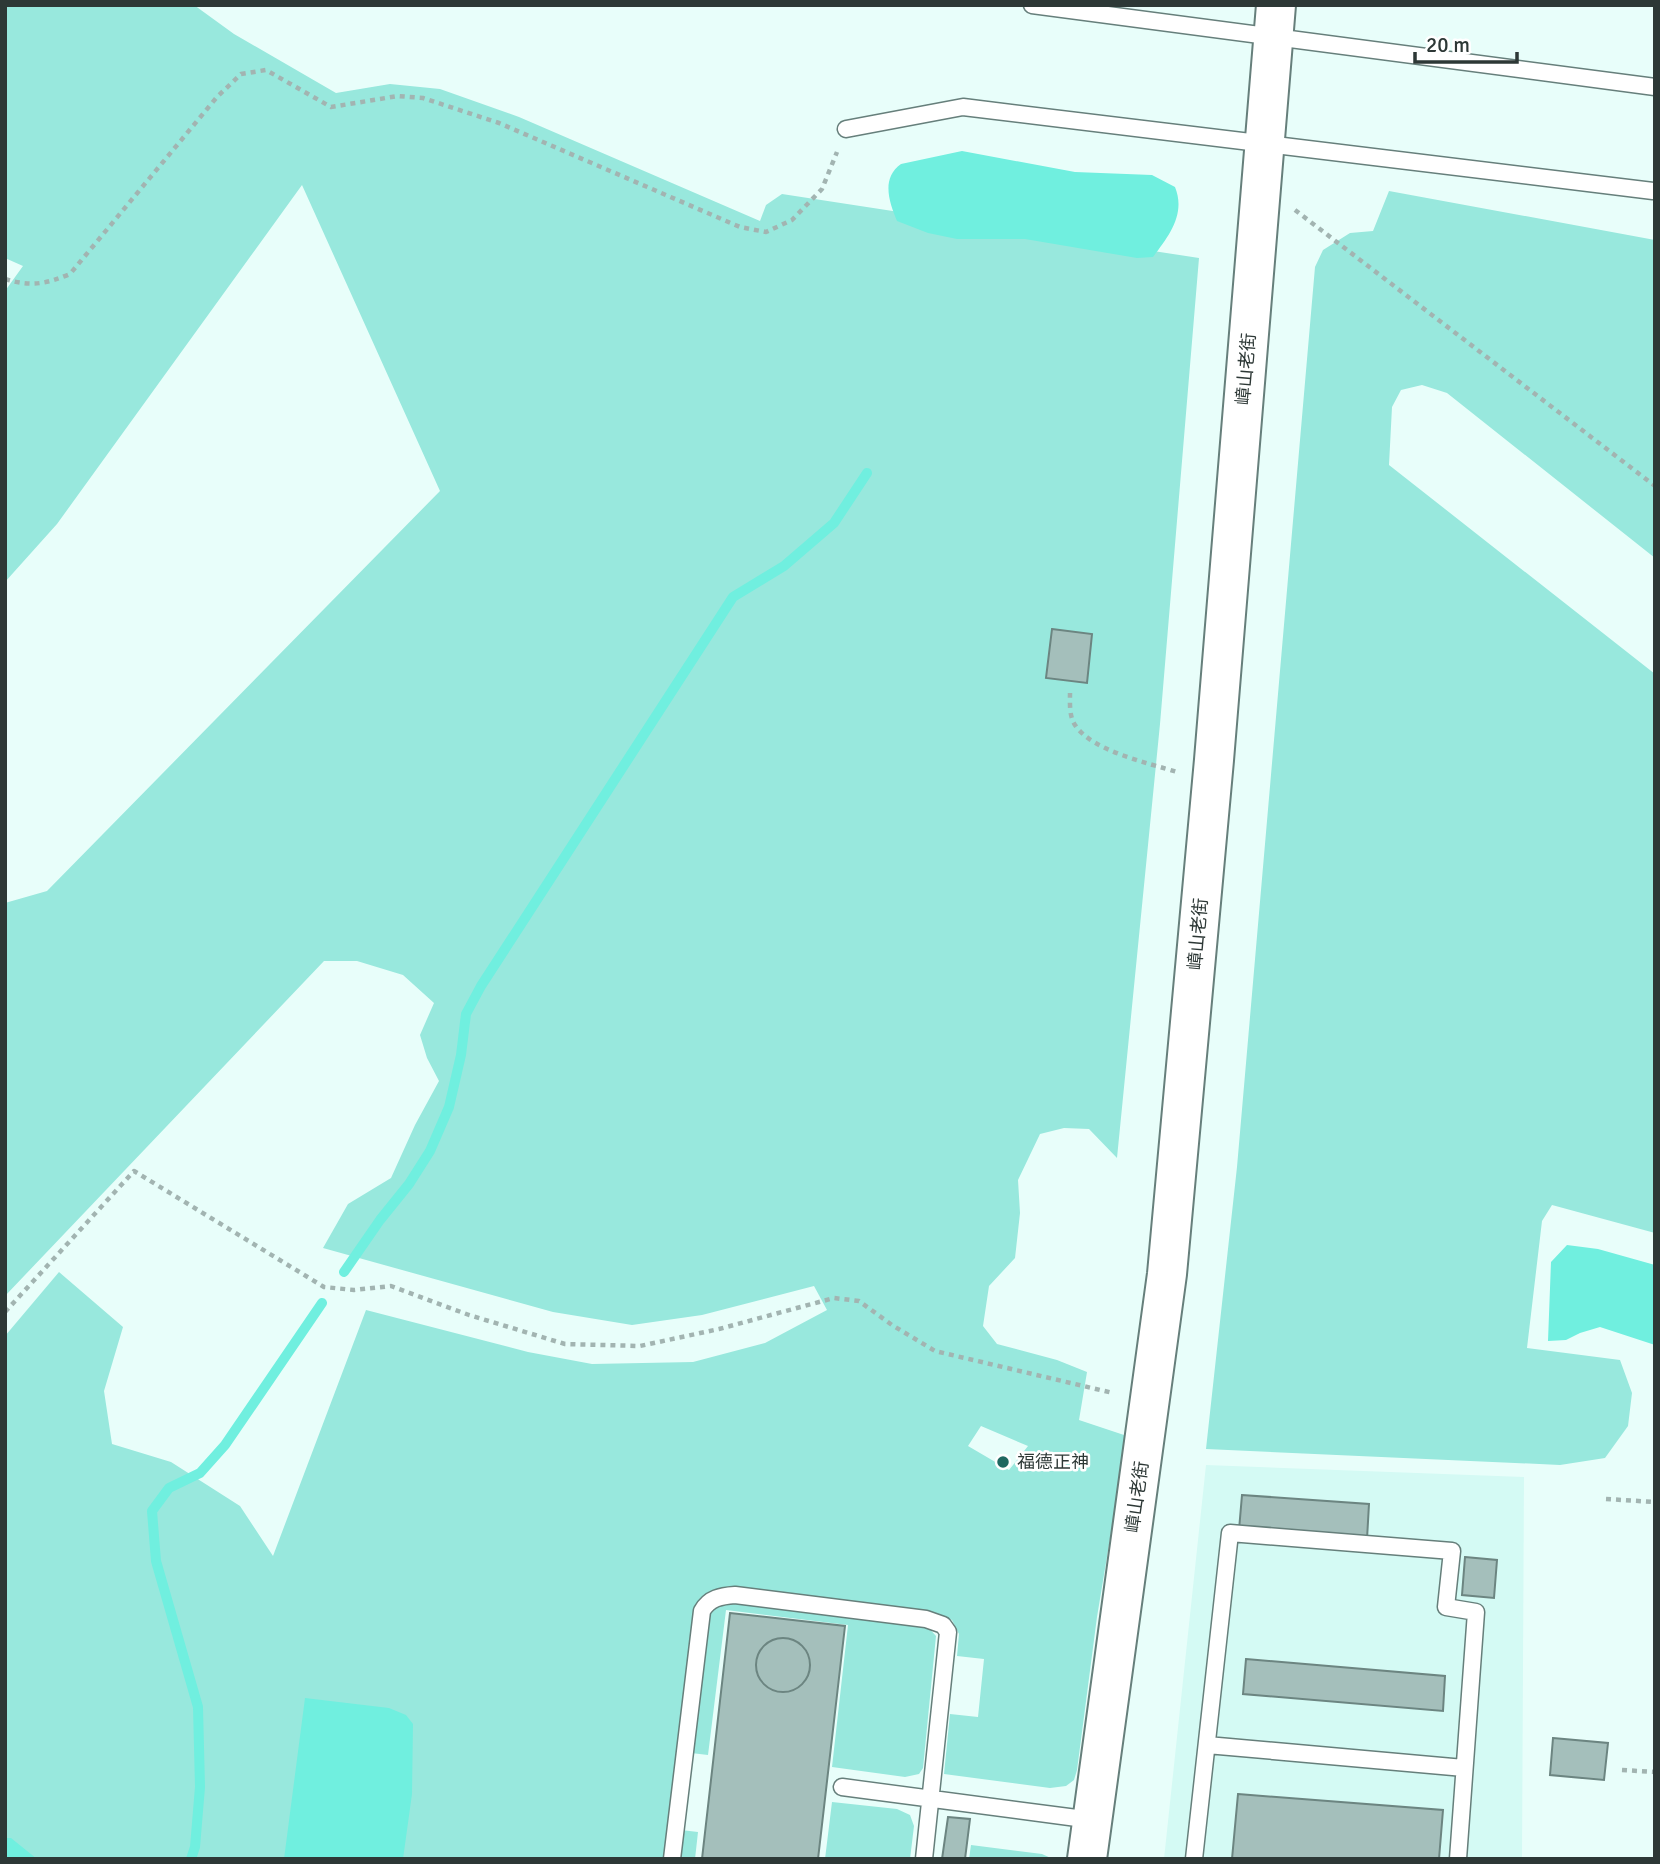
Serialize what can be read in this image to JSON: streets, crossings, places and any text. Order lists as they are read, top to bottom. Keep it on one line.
{"streets":{"street":["嶂山老街"]},"places":["福德正神"],"scale_bar":"20 m"}
